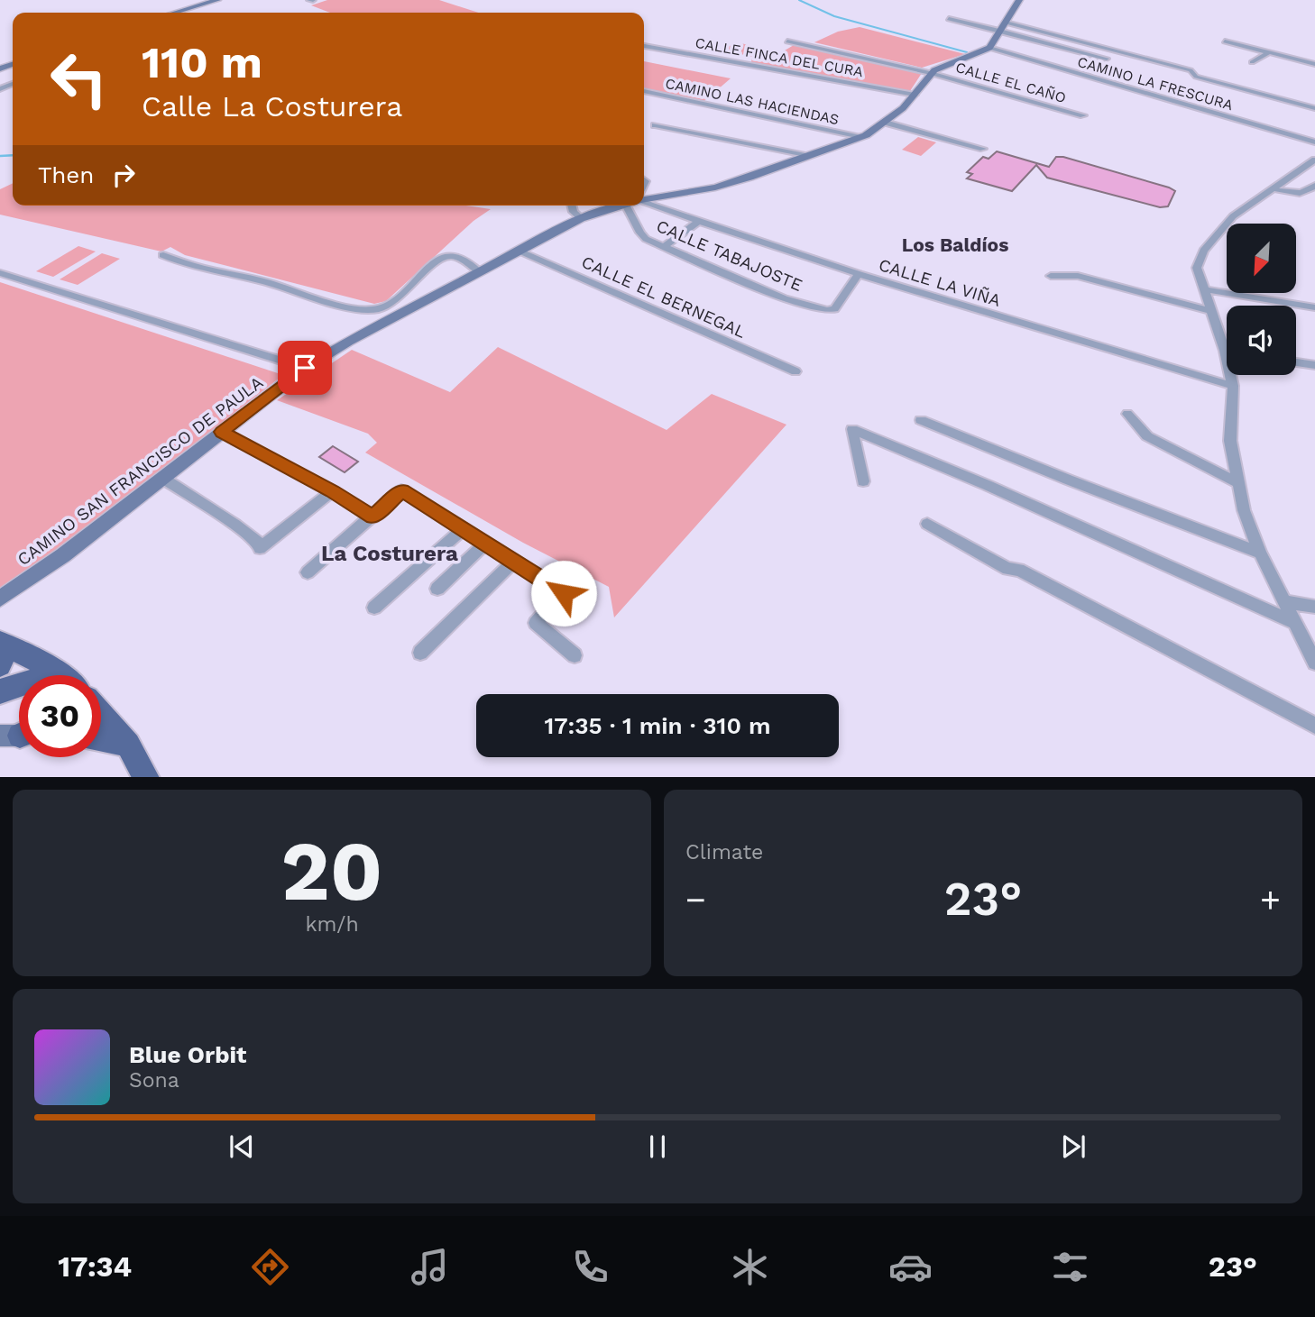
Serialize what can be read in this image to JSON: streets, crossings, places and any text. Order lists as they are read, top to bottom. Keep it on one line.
{"streets":{"main road":["CAMINO SAN FRANCISCO DE PAULA"],"street":["CALLE FINCA DEL CURA","CALLE EL CAÑO","CAMINO LA FRESCURA","CAMINO LAS HACIENDAS","CALLE TABAJOSTE","CALLE LA VIÑA","CALLE EL BERNEGAL"]},"crossings":[["CALLE FINCA DEL CURA","CAMINO SAN FRANCISCO DE PAULA"],["CALLE EL CAÑO","CAMINO SAN FRANCISCO DE PAULA"],["CAMINO LA FRESCURA","CAMINO SAN FRANCISCO DE PAULA"],["CAMINO LAS HACIENDAS","CAMINO SAN FRANCISCO DE PAULA"],["CALLE TABAJOSTE","CALLE LA VIÑA"],["CALLE EL BERNEGAL","CAMINO SAN FRANCISCO DE PAULA"]],"districts":["Los Baldíos","La Costurera"],"north":"bottom left","page":{"turn":["110 m","Calle La Costurera"],"then":"Then","limit":"30","trip":"17:35 · 1 min · 310 m","tile":[["20","km/h"],"Climate"],"heat":["−","23°","+"],"song":["Blue Orbit","Sona"],"tabs":["17:34","23°"]}}
